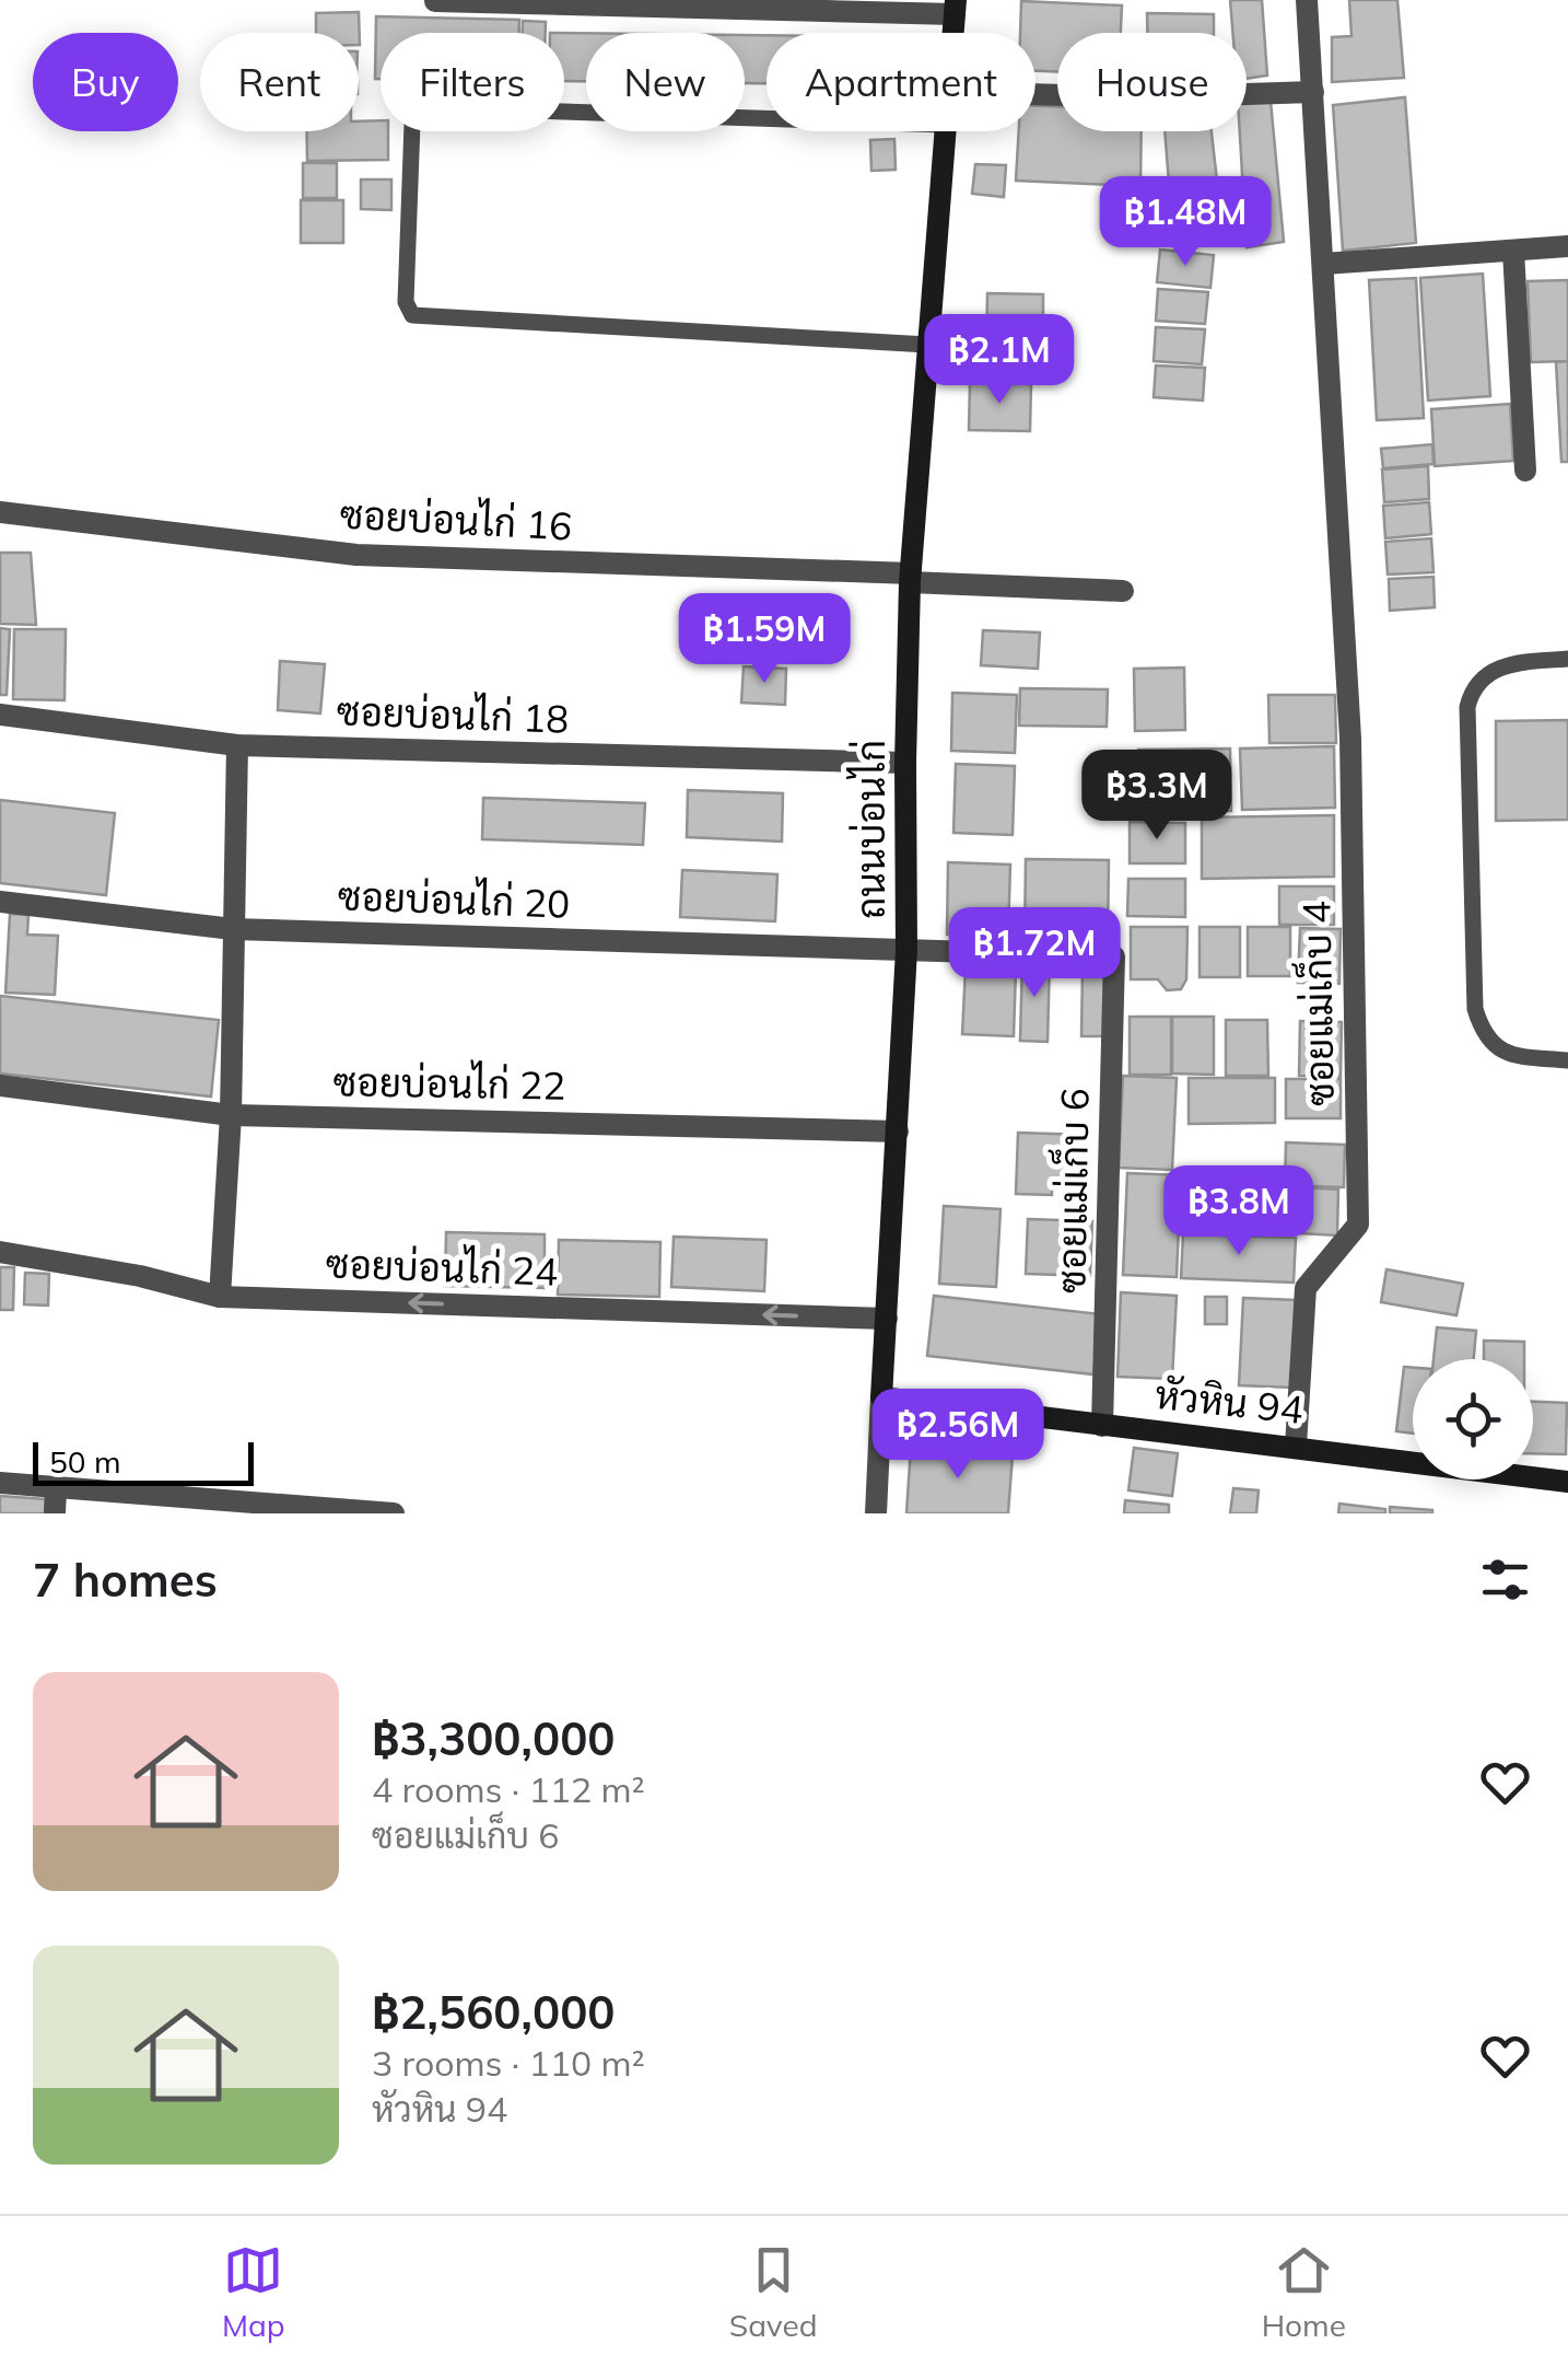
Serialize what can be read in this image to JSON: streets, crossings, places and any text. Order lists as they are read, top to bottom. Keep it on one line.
{"streets":{"street":["ซอยบ่อนไก่ 16","ซอยบ่อนไก่ 18","ถนนบ่อนไก่","ซอยบ่อนไก่ 20","ซอยแม่เก็บ 4","ซอยบ่อนไก่ 22","ซอยแม่เก็บ 6","ซอยบ่อนไก่ 24","หัวหิน 94"]},"crossings":[["ซอยบ่อนไก่ 16","ถนนบ่อนไก่"],["ซอยบ่อนไก่ 18","ถนนบ่อนไก่"],["ถนนบ่อนไก่","ซอยบ่อนไก่ 20"],["ถนนบ่อนไก่","ซอยบ่อนไก่ 22"],["ถนนบ่อนไก่","ซอยบ่อนไก่ 24"],["ถนนบ่อนไก่","หัวหิน 94"],["ซอยบ่อนไก่ 20","ซอยแม่เก็บ 6"],["ซอยแม่เก็บ 4","หัวหิน 94"],["ซอยแม่เก็บ 6","หัวหิน 94"]],"one_way":["ซอยบ่อนไก่ 24"],"scale_bar":"50 m","page":{"chip":["Buy","Rent","Filters","New","Apartment","House"],"price":["฿1.48M","฿2.1M","฿1.59M","฿3.3M","฿1.72M","฿3.8M","฿2.56M"],"scale":"50 m","heading":"7 homes","list":[{"name":"฿3,300,000","note":"4 rooms · 112 m² · ซอยแม่เก็บ 6"},{"name":"฿2,560,000","note":"3 rooms · 110 m² · หัวหิน 94"}],"tabs":["Map","Saved","Home"]}}
